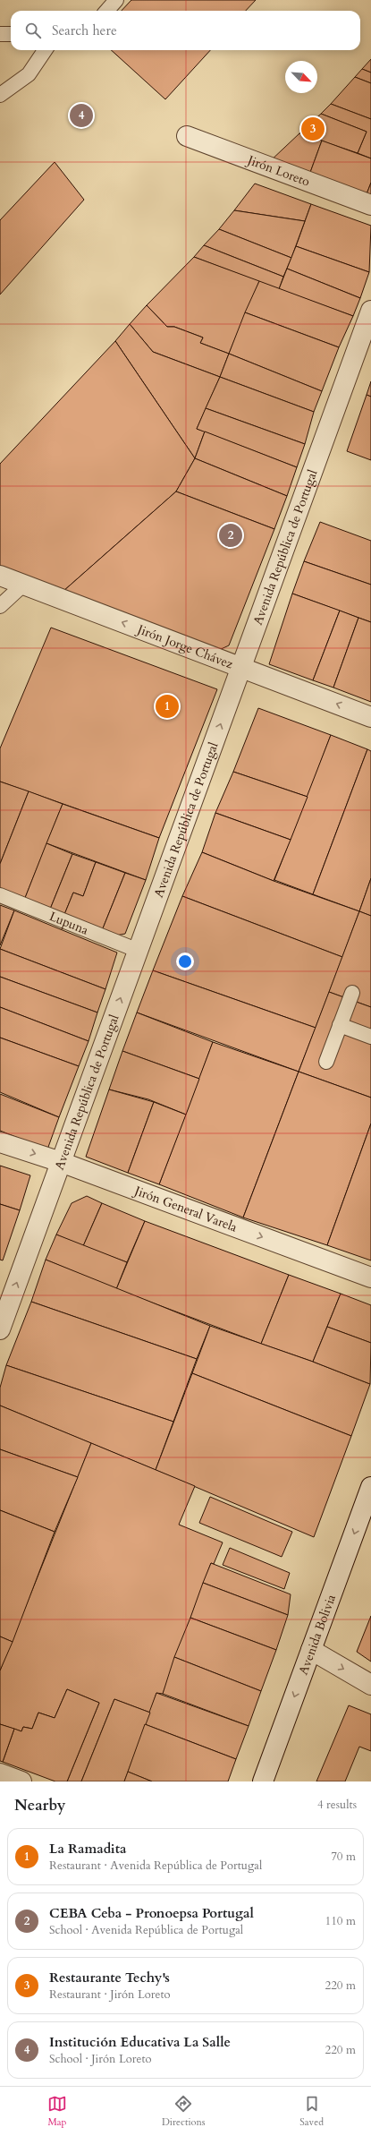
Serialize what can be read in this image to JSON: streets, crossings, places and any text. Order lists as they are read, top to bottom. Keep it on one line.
{"streets":{"street":["Jirón Loreto","Avenida República de Portugal","Jirón Jorge Chávez","Jirón General Varela","Avenida Bolivia"],"lane":["Lupuna"]},"crossings":[["Avenida República de Portugal","Jirón Jorge Chávez"],["Avenida República de Portugal","Lupuna"],["Avenida República de Portugal","Jirón General Varela"]],"one_way":["Avenida República de Portugal","Jirón Jorge Chávez","Jirón General Varela","Avenida Bolivia"],"north":"bottom right","page":{"search":"Search here","pins":["4","3","2","1"],"heading":["Nearby","4 results"],"list":[{"mark":"1","name":"La Ramadita","note":"Restaurant · Avenida República de Portugal","value":"70 m"},{"mark":"2","name":"CEBA Ceba - Pronoepsa Portugal","note":"School · Avenida República de Portugal","value":"110 m"},{"mark":"3","name":"Restaurante Techy's","note":"Restaurant · Jirón Loreto","value":"220 m"},{"mark":"4","name":"Institución Educativa La Salle","note":"School · Jirón Loreto","value":"220 m"}],"nav":["Map","Directions","Saved"]}}
